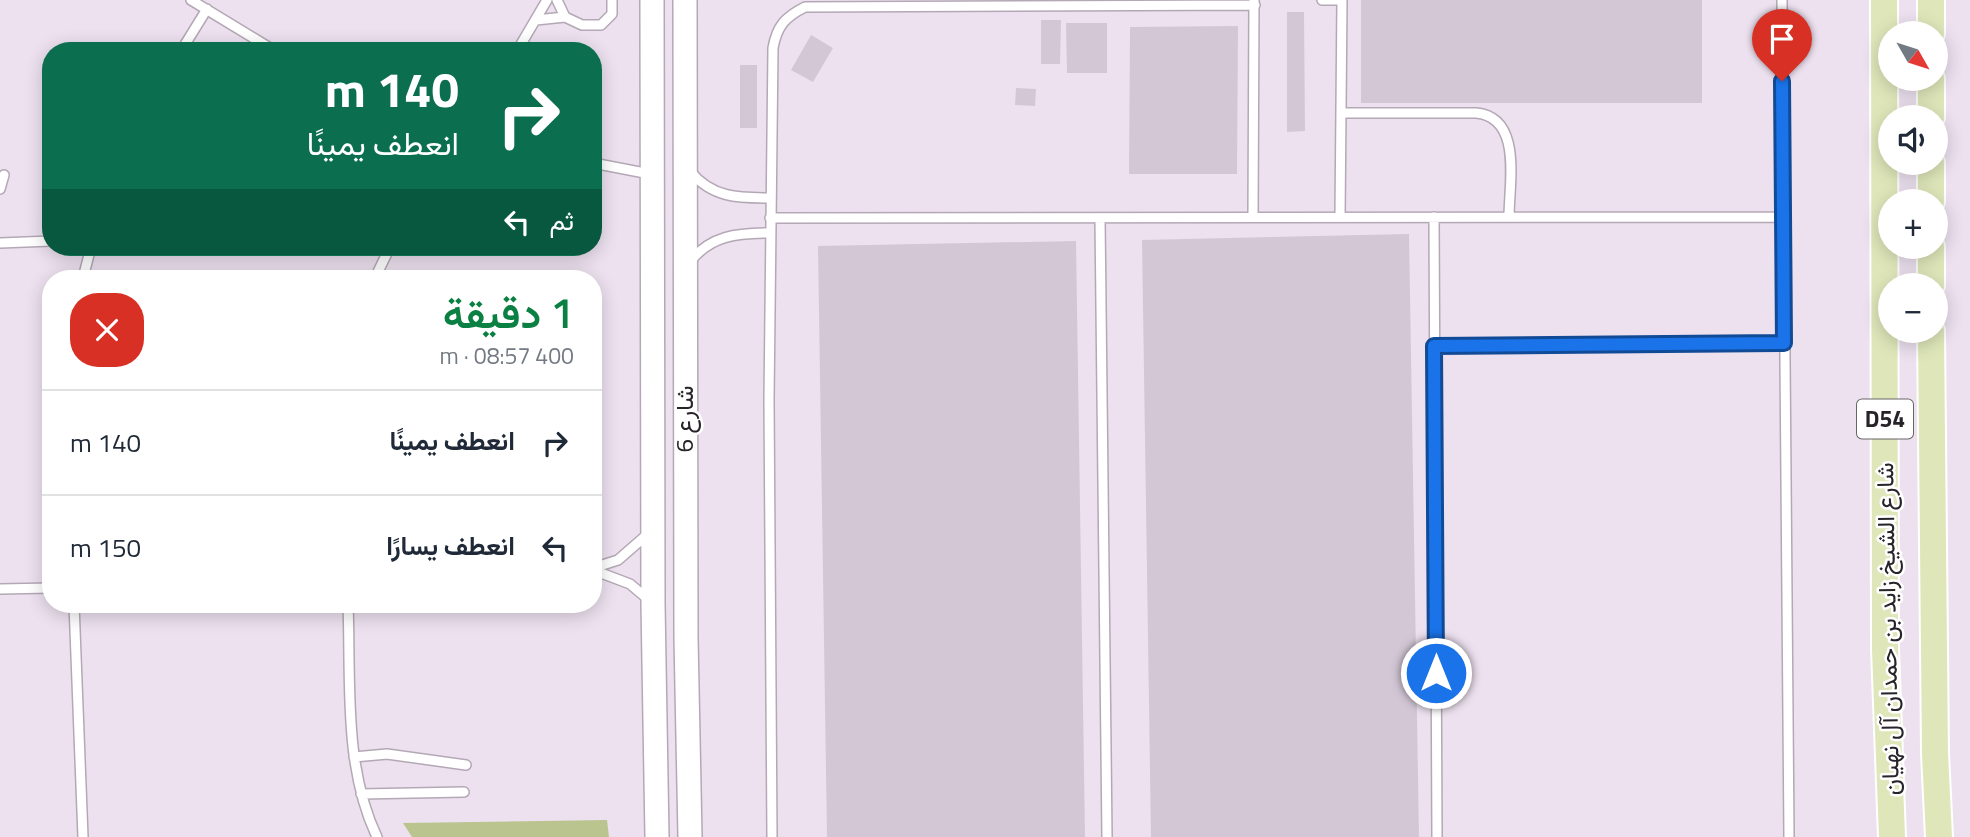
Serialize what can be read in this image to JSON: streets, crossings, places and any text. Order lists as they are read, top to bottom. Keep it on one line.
{"streets":{"main road":["D54","شارع الشيخ زايد بن حمدان آل نهيان"],"street":["شارع 6"]},"north":"bottom right","page":{"map_buttons":["+","−"],"turn":["140 m","انعطف يمينًا"],"then":"ثم","heading":["1 دقيقة","400 m · 08:57"],"list":[{"name":"انعطف يمينًا","value":"140 m"},{"name":"انعطف يسارًا","value":"150 m"}]}}
